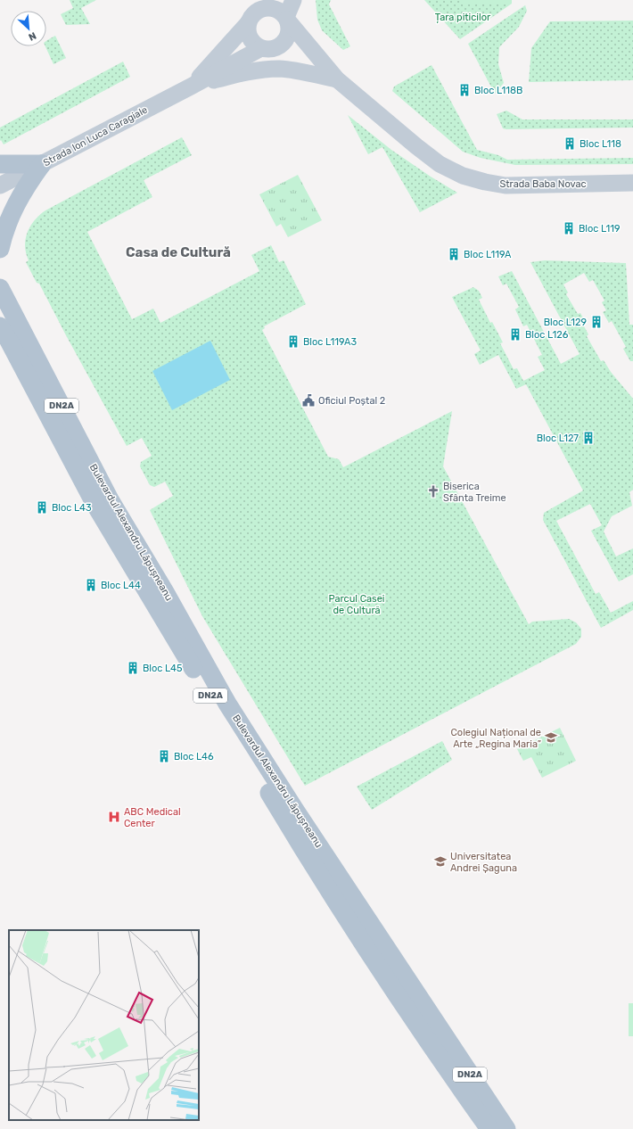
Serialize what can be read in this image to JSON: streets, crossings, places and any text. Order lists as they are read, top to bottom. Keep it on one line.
{"streets":{"main road":["Strada Ion Luca Caragiale","Strada Baba Novac","DN2A","Bulevardul Alexandru Lăpușneanu"]},"crossings":[["Strada Ion Luca Caragiale","Strada Baba Novac"]],"districts":["Casa de Cultură"],"parks":["Țara piticilor","Parcul Casei de Cultură"],"places":{"building":["Bloc L118B","Bloc L118","Bloc L119","Bloc L119A","Bloc L129","Bloc L126","Bloc L119A3","Bloc L127","Bloc L43","Bloc L44","Bloc L45","Bloc L46"],"public building":["Oficiul Poștal 2"],"church":["Biserica Sfânta Treime"],"school or university":["Colegiul Național de Arte „Regina Maria”","Universitatea Andrei Șaguna"],"hospital":["ABC Medical Center"]},"north":"bottom right"}
